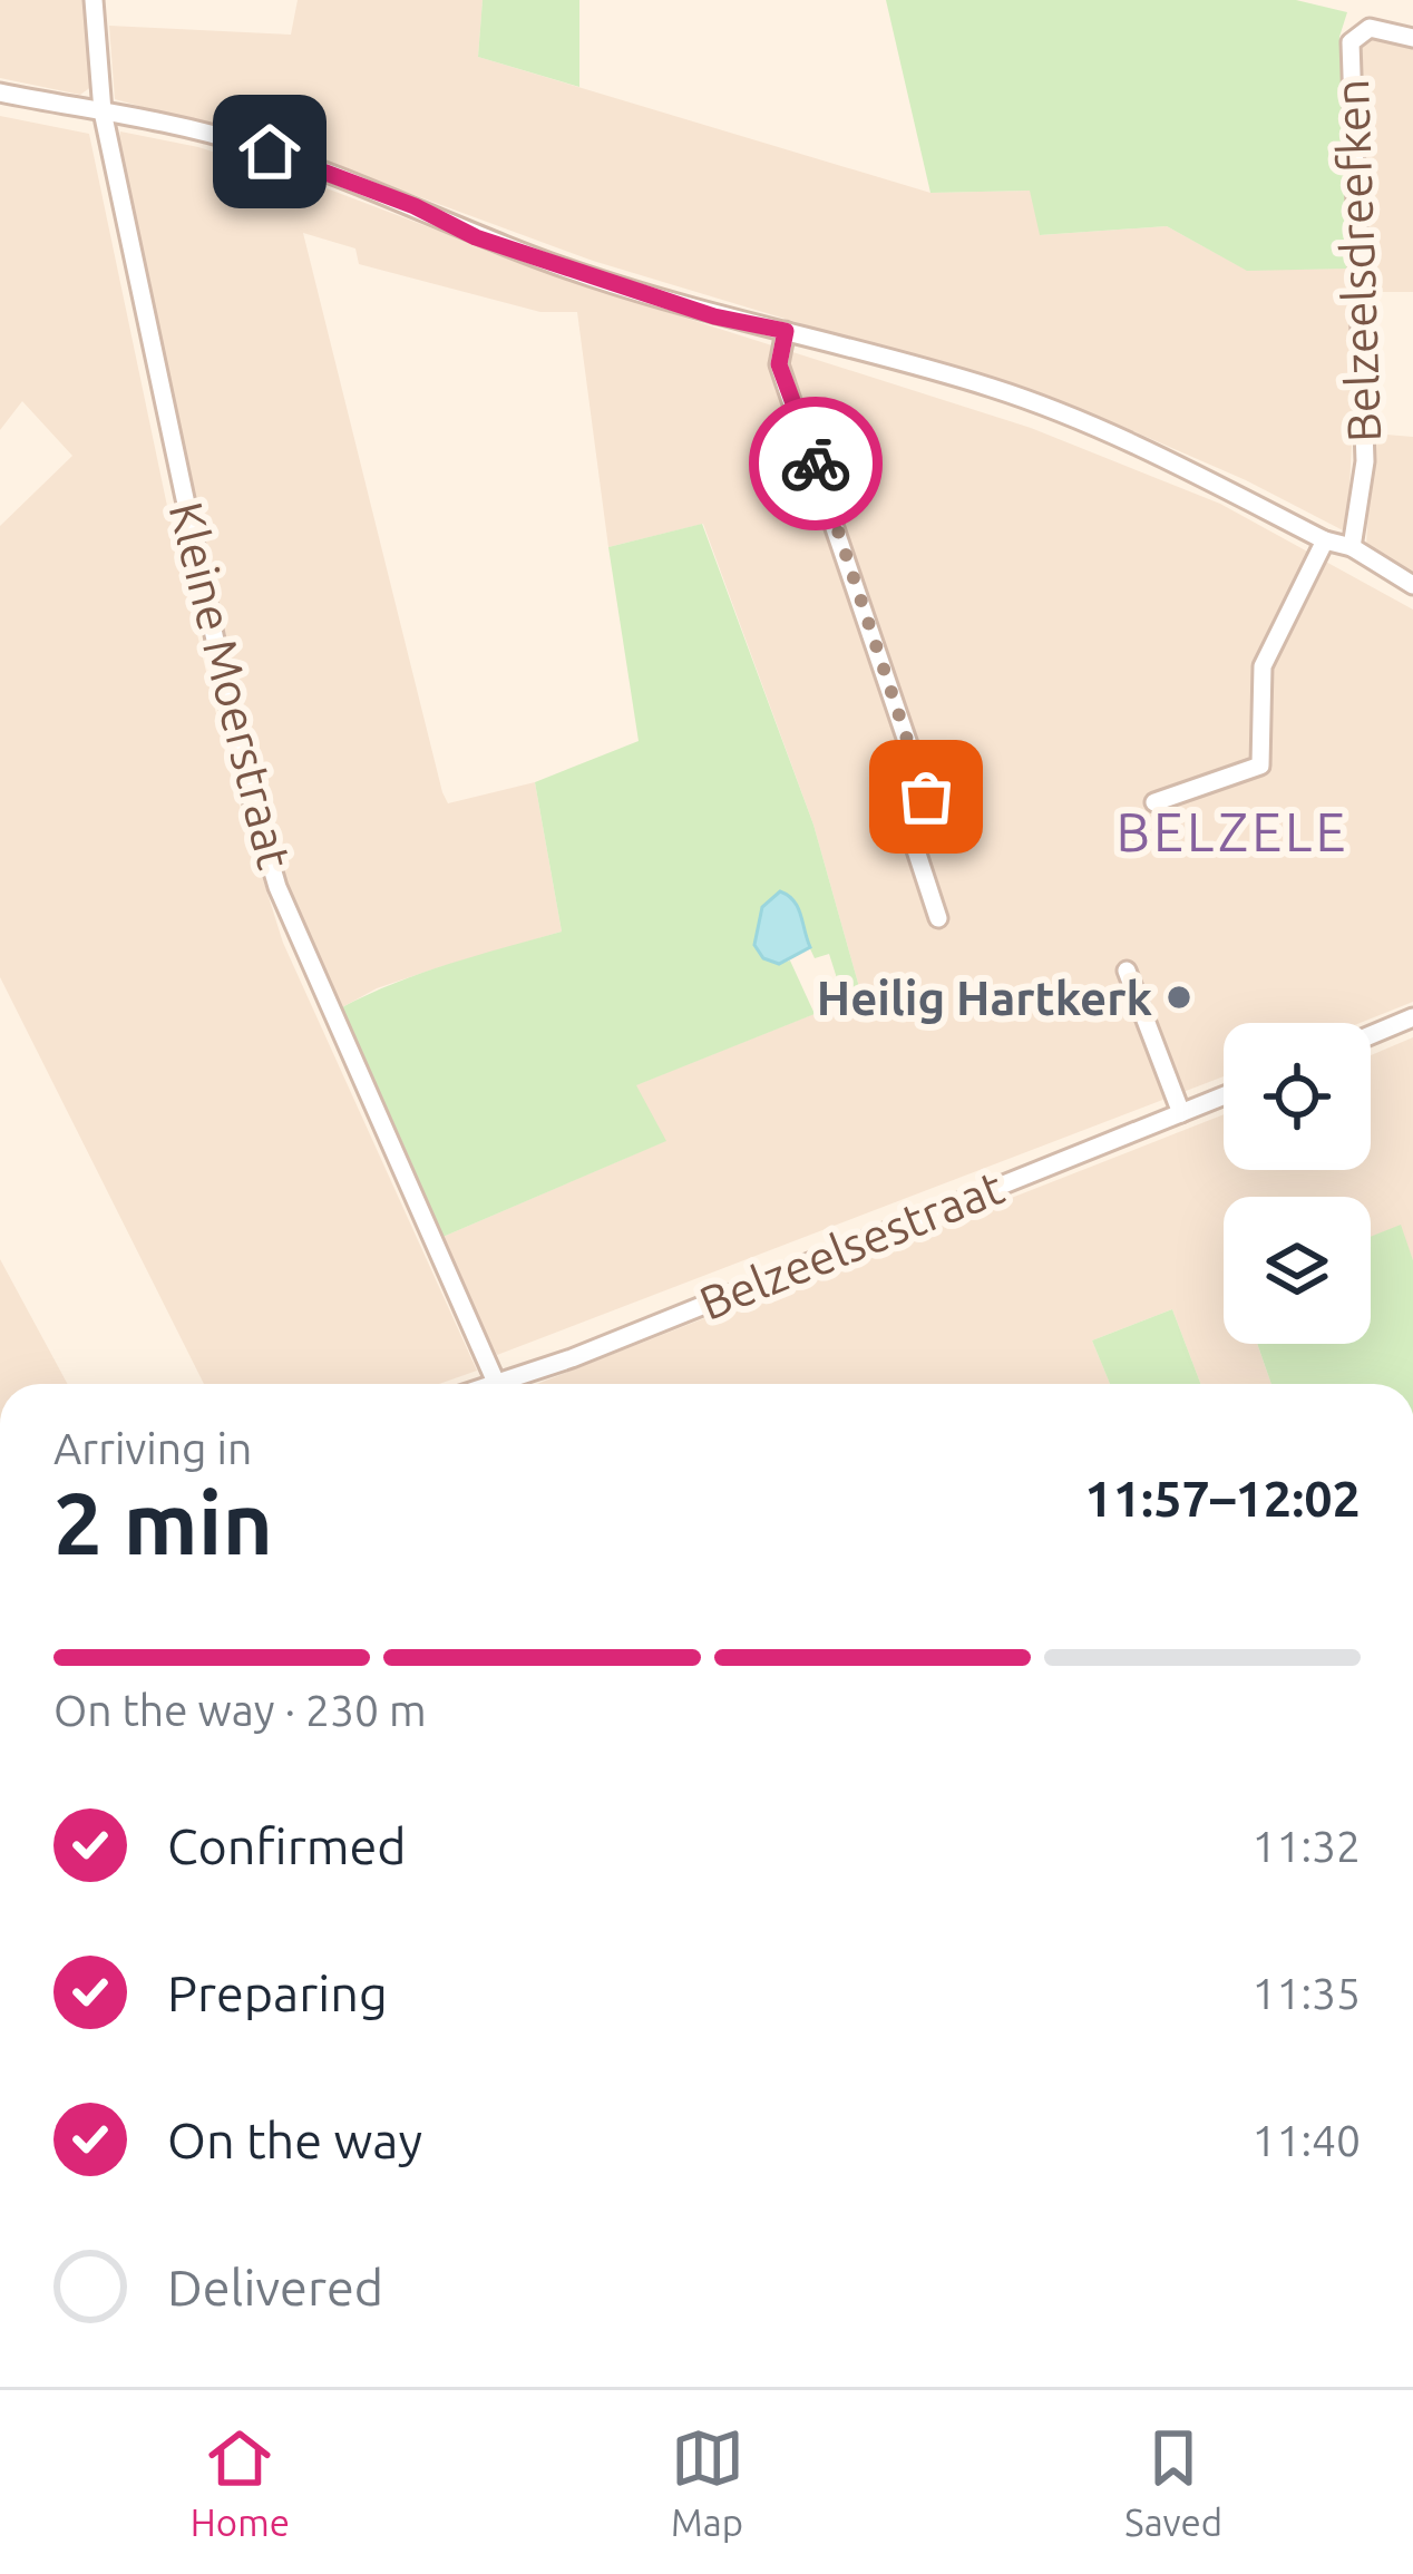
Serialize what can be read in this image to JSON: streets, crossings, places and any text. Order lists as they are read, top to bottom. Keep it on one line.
{"streets":{"street":["Belzeelsdreefken","Kleine Moerstraat","Belzeelsestraat"]},"districts":["BELZELE"],"places":["Heilig Hartkerk"],"page":{"heading":["2 min","Arriving in","11:57–12:02"],"bar":"On the way · 230 m","list":[["Confirmed","11:32"],["Preparing","11:35"],["On the way","11:40"],"Delivered"],"tabs":["Home","Map","Saved"]}}
